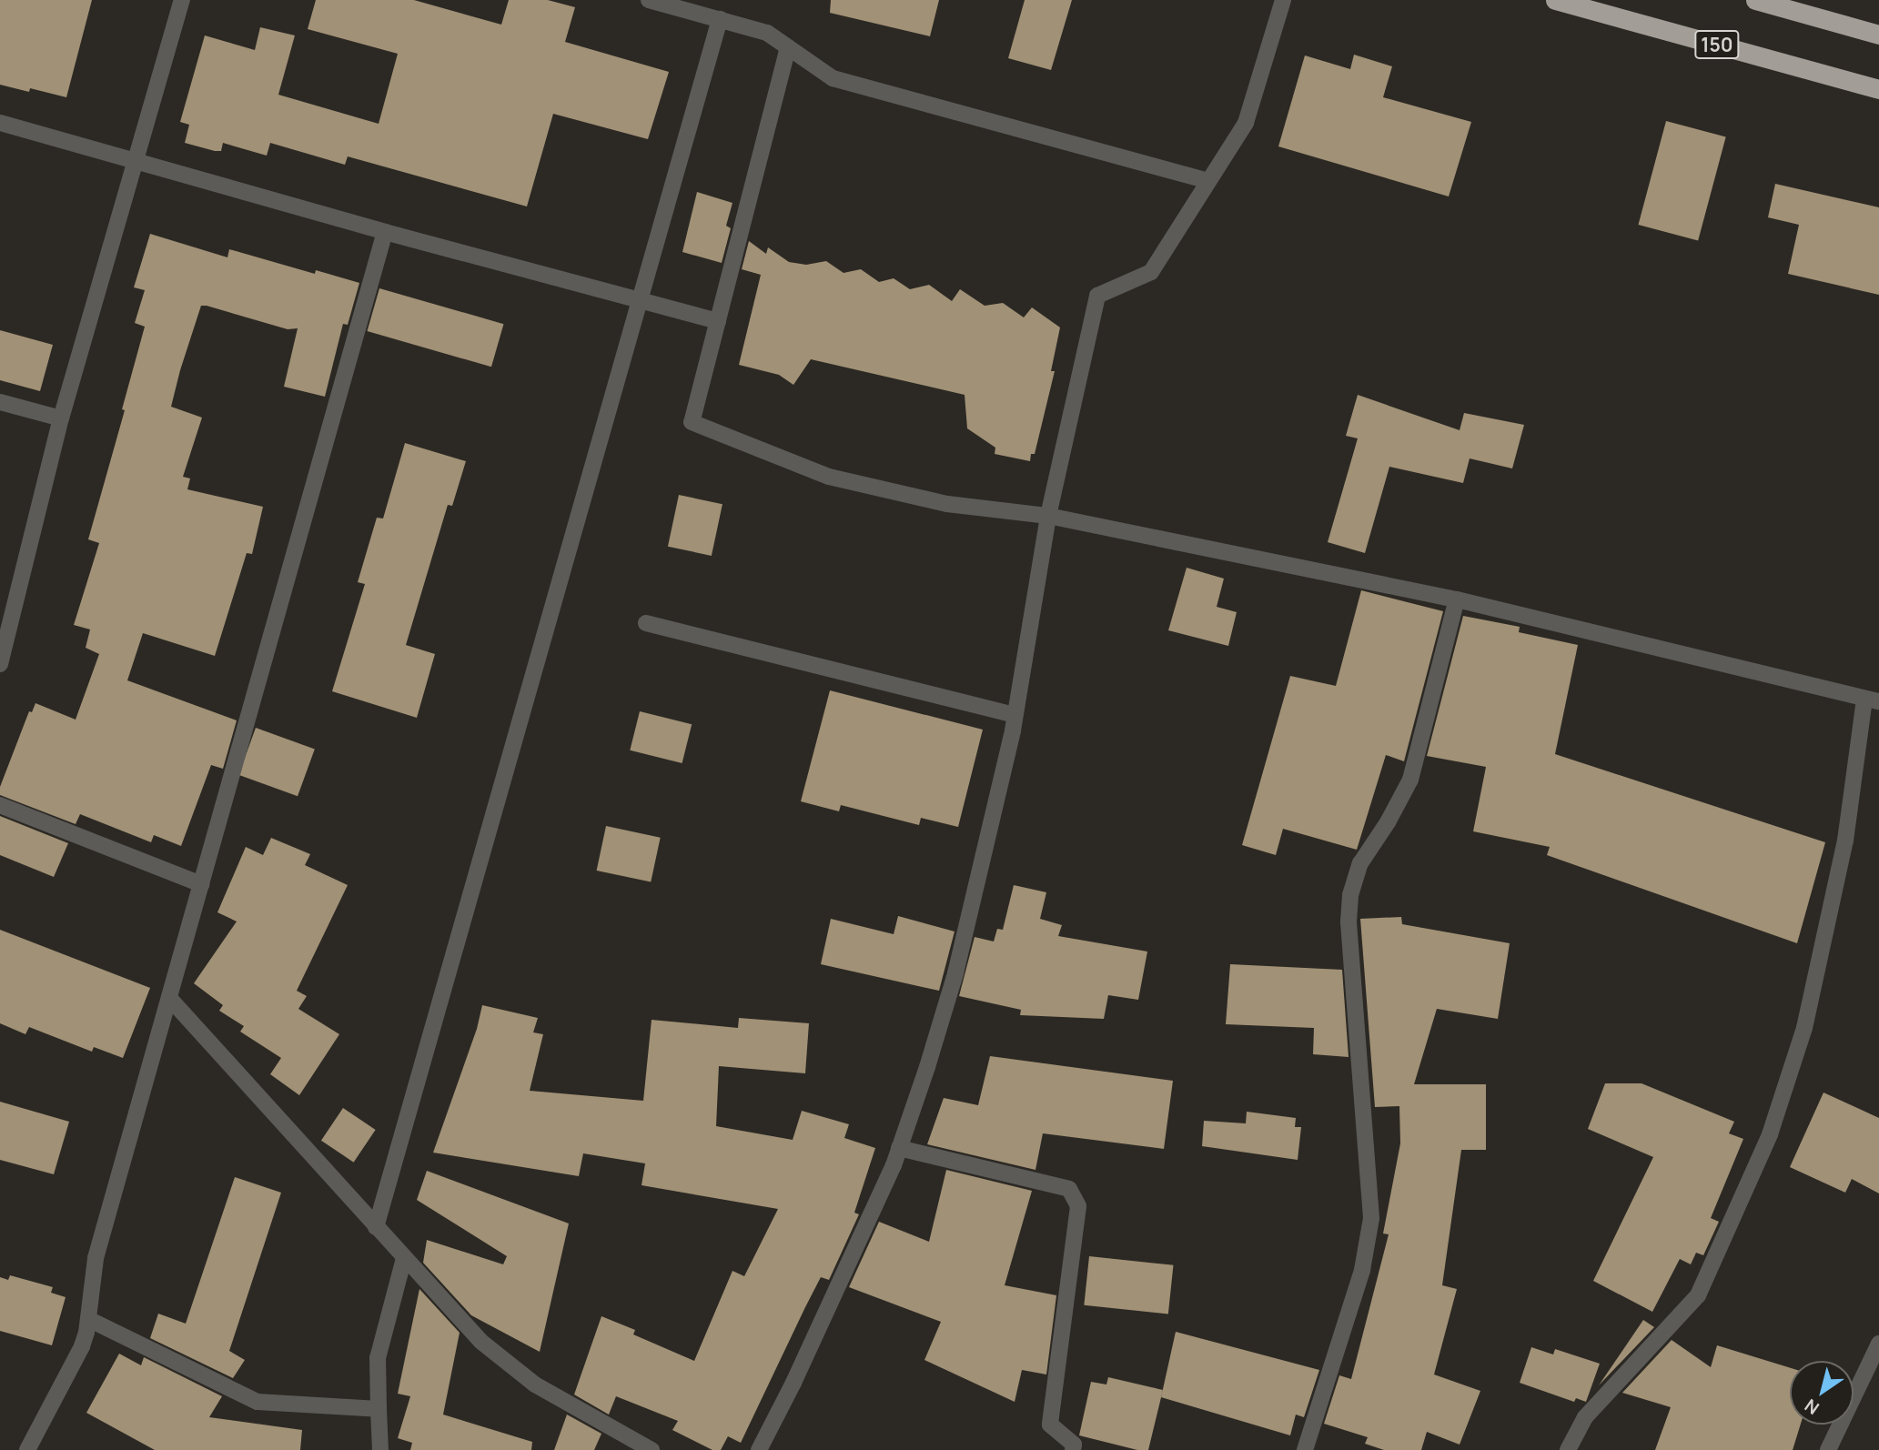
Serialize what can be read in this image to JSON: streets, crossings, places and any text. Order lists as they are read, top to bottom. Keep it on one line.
{"streets":{"highway":["150"]},"north":"bottom left"}
